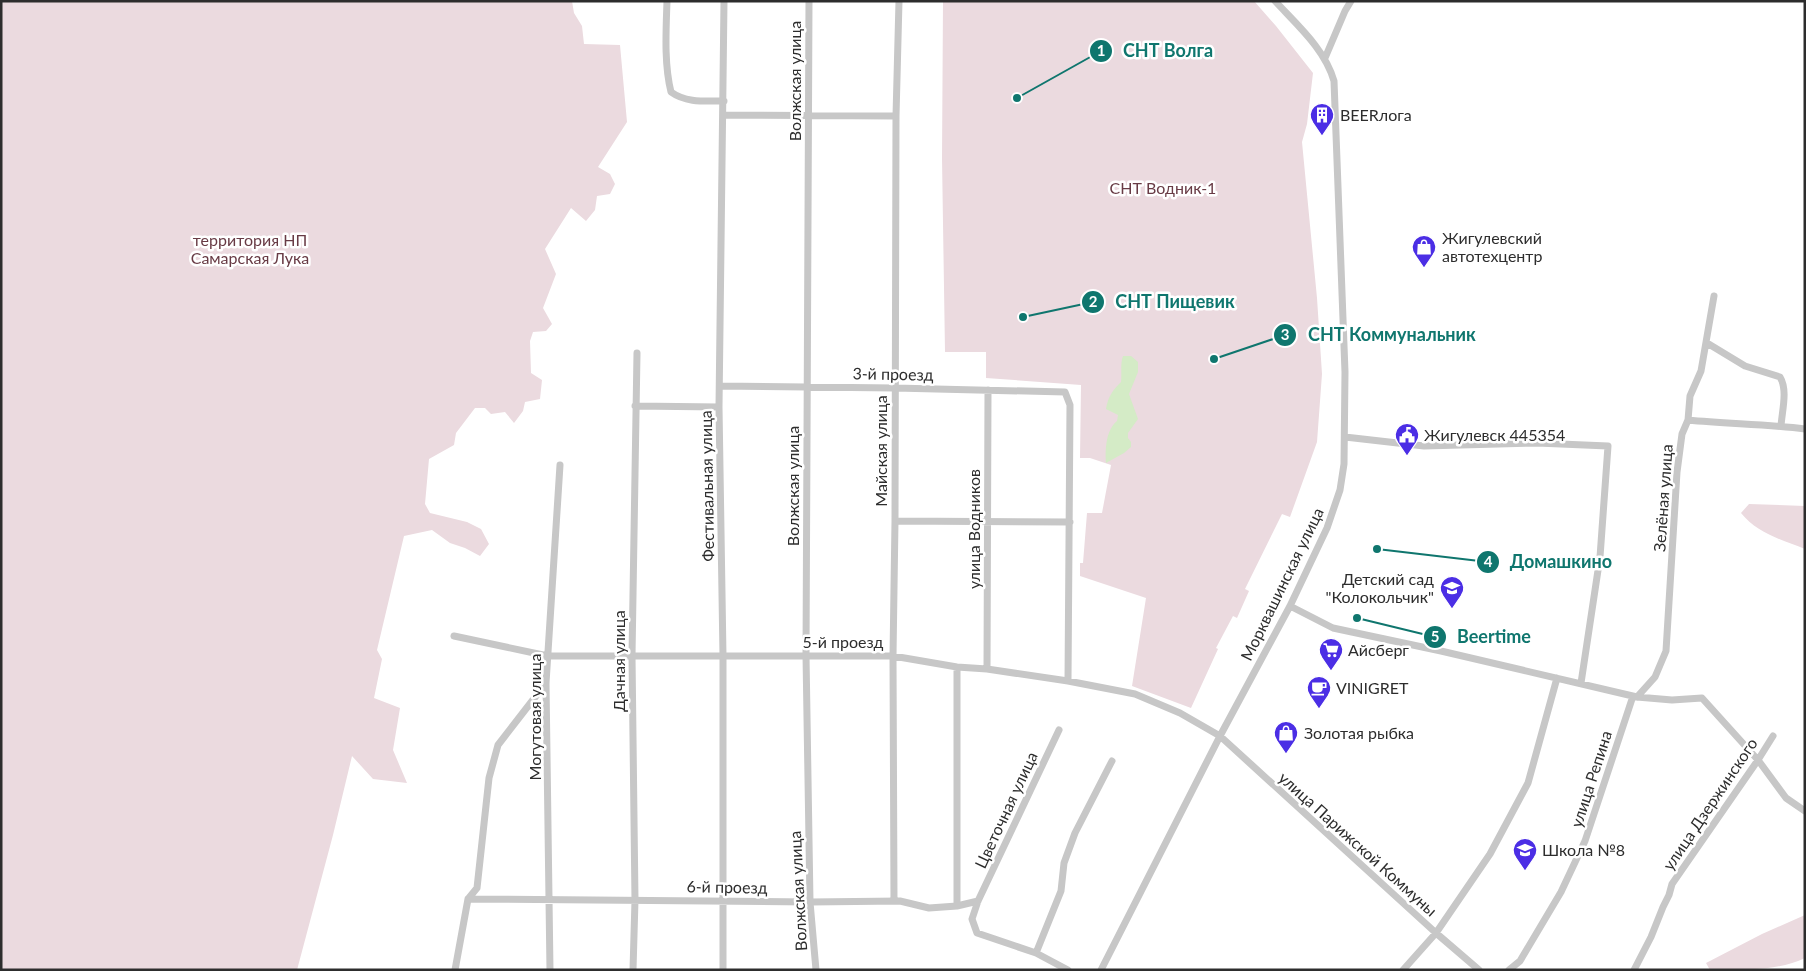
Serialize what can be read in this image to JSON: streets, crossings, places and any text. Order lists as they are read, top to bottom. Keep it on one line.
{"streets":{"street":["Волжская улица","3-й проезд","Майская улица","Фестивальная улица","Зелёная улица","улица Водников","Морквашинская улица","5-й проезд","Дачная улица","Могутовая улица","улица Репина","улица Дзержинского","Цветочная улица","улица Парижской Коммуны","6-й проезд"]},"crossings":[["Волжская улица","3-й проезд"],["Волжская улица","5-й проезд"],["Волжская улица","6-й проезд"],["3-й проезд","Майская улица"],["3-й проезд","Фестивальная улица"],["3-й проезд","улица Водников"],["Майская улица","5-й проезд"],["Майская улица","6-й проезд"],["Фестивальная улица","5-й проезд"],["Фестивальная улица","6-й проезд"],["Зелёная улица","улица Репина"],["улица Водников","5-й проезд"],["Морквашинская улица","5-й проезд"],["Морквашинская улица","улица Парижской Коммуны"],["5-й проезд","Дачная улица"],["5-й проезд","Могутовая улица"],["5-й проезд","улица Парижской Коммуны"],["Дачная улица","6-й проезд"],["Могутовая улица","6-й проезд"],["Цветочная улица","6-й проезд"]],"parks":["СНТ Водник-1","территория НП Самарская Лука"],"places":{"other":["СНТ Волга","СНТ Пищевик","СНТ Коммунальник","Домашкино","Beertime"],"building":["BEERлога"],"shop":["Жигулевский автотехцентр","Золотая рыбка"],"public building":["Жигулевск 445354"],"school or university":["Детский сад \"Колокольчик\"","Школа №8"],"supermarket":["Айсберг"],"cafe":["VINIGRET"]}}
